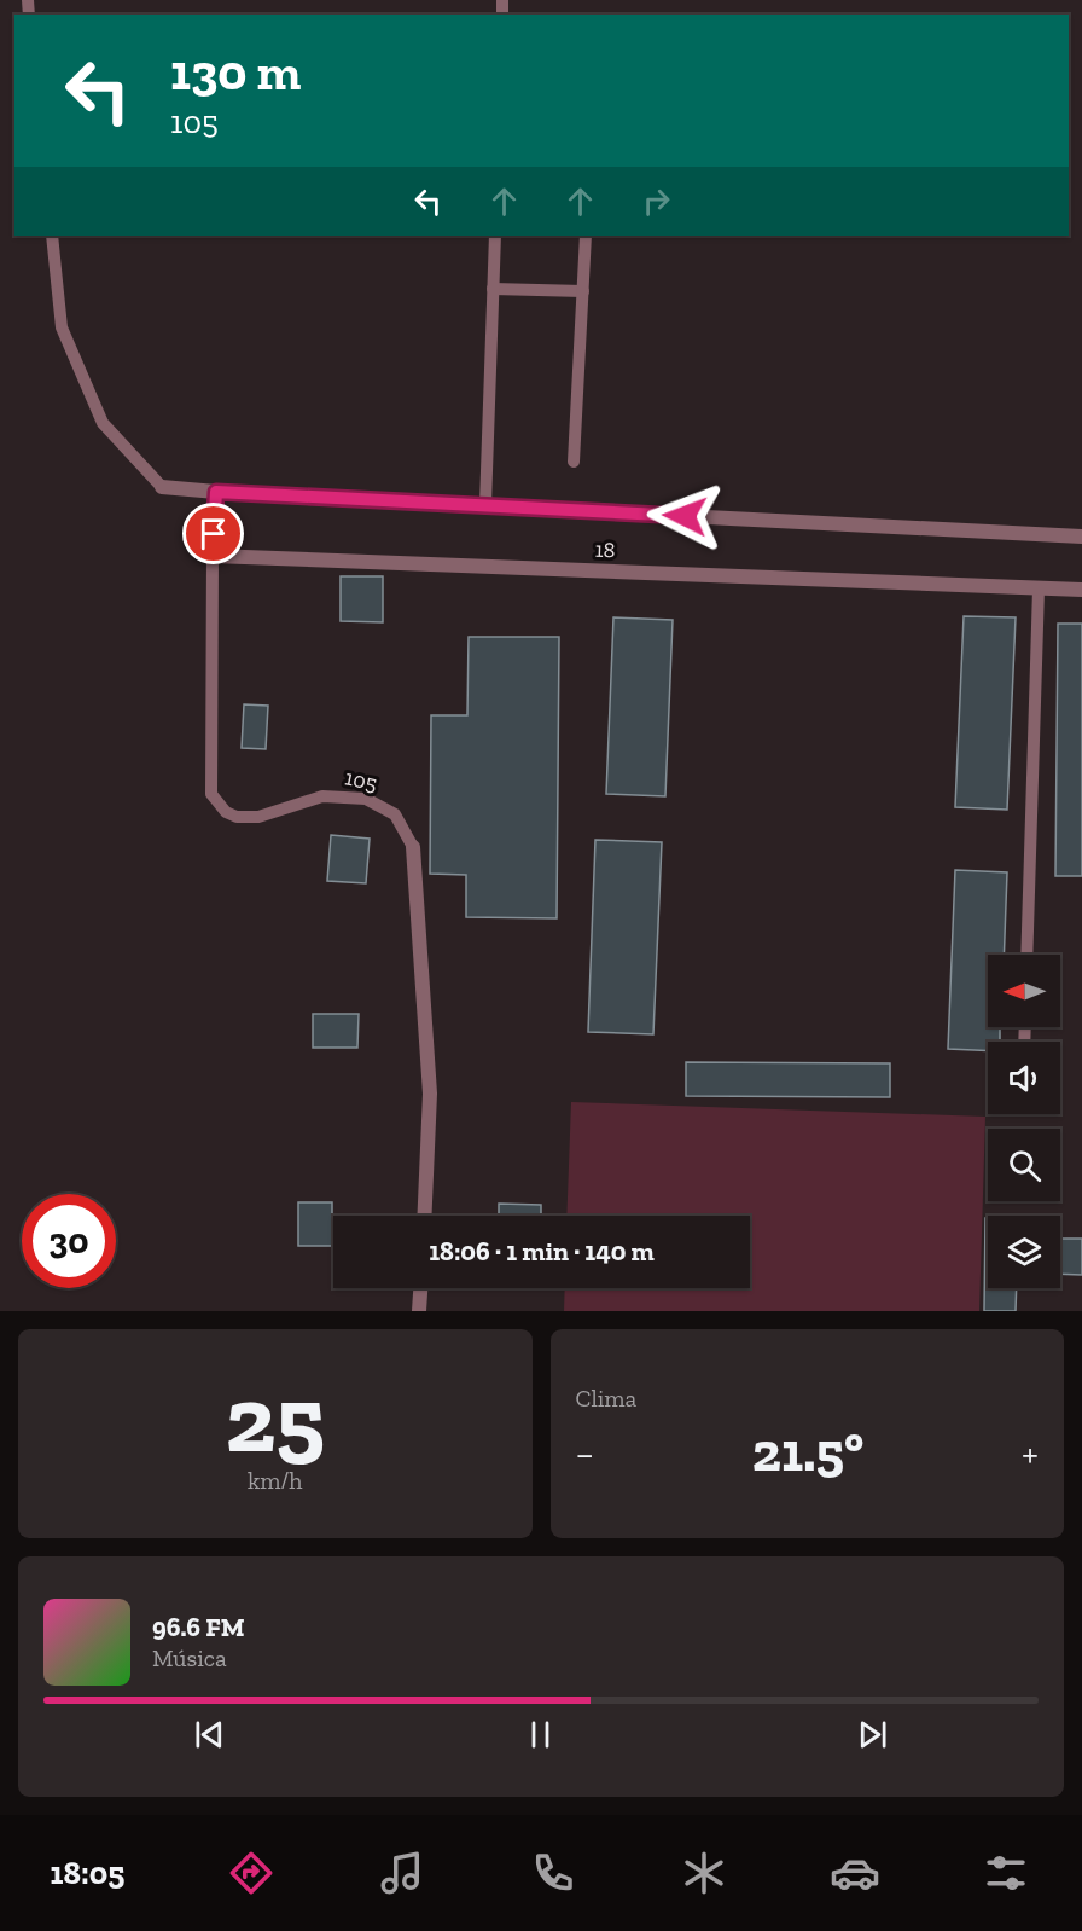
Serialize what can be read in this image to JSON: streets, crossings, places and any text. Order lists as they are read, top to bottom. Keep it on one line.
{"streets":{"street":["18","105"]},"crossings":[["18","105"]],"north":"left","page":{"turn":["130 m","105"],"limit":"30","trip":"18:06 · 1 min · 140 m","tile":[["25","km/h"],"Clima"],"heat":["−","21.5°","+"],"song":["96.6 FM","Música"],"tabs":"18:05"}}
